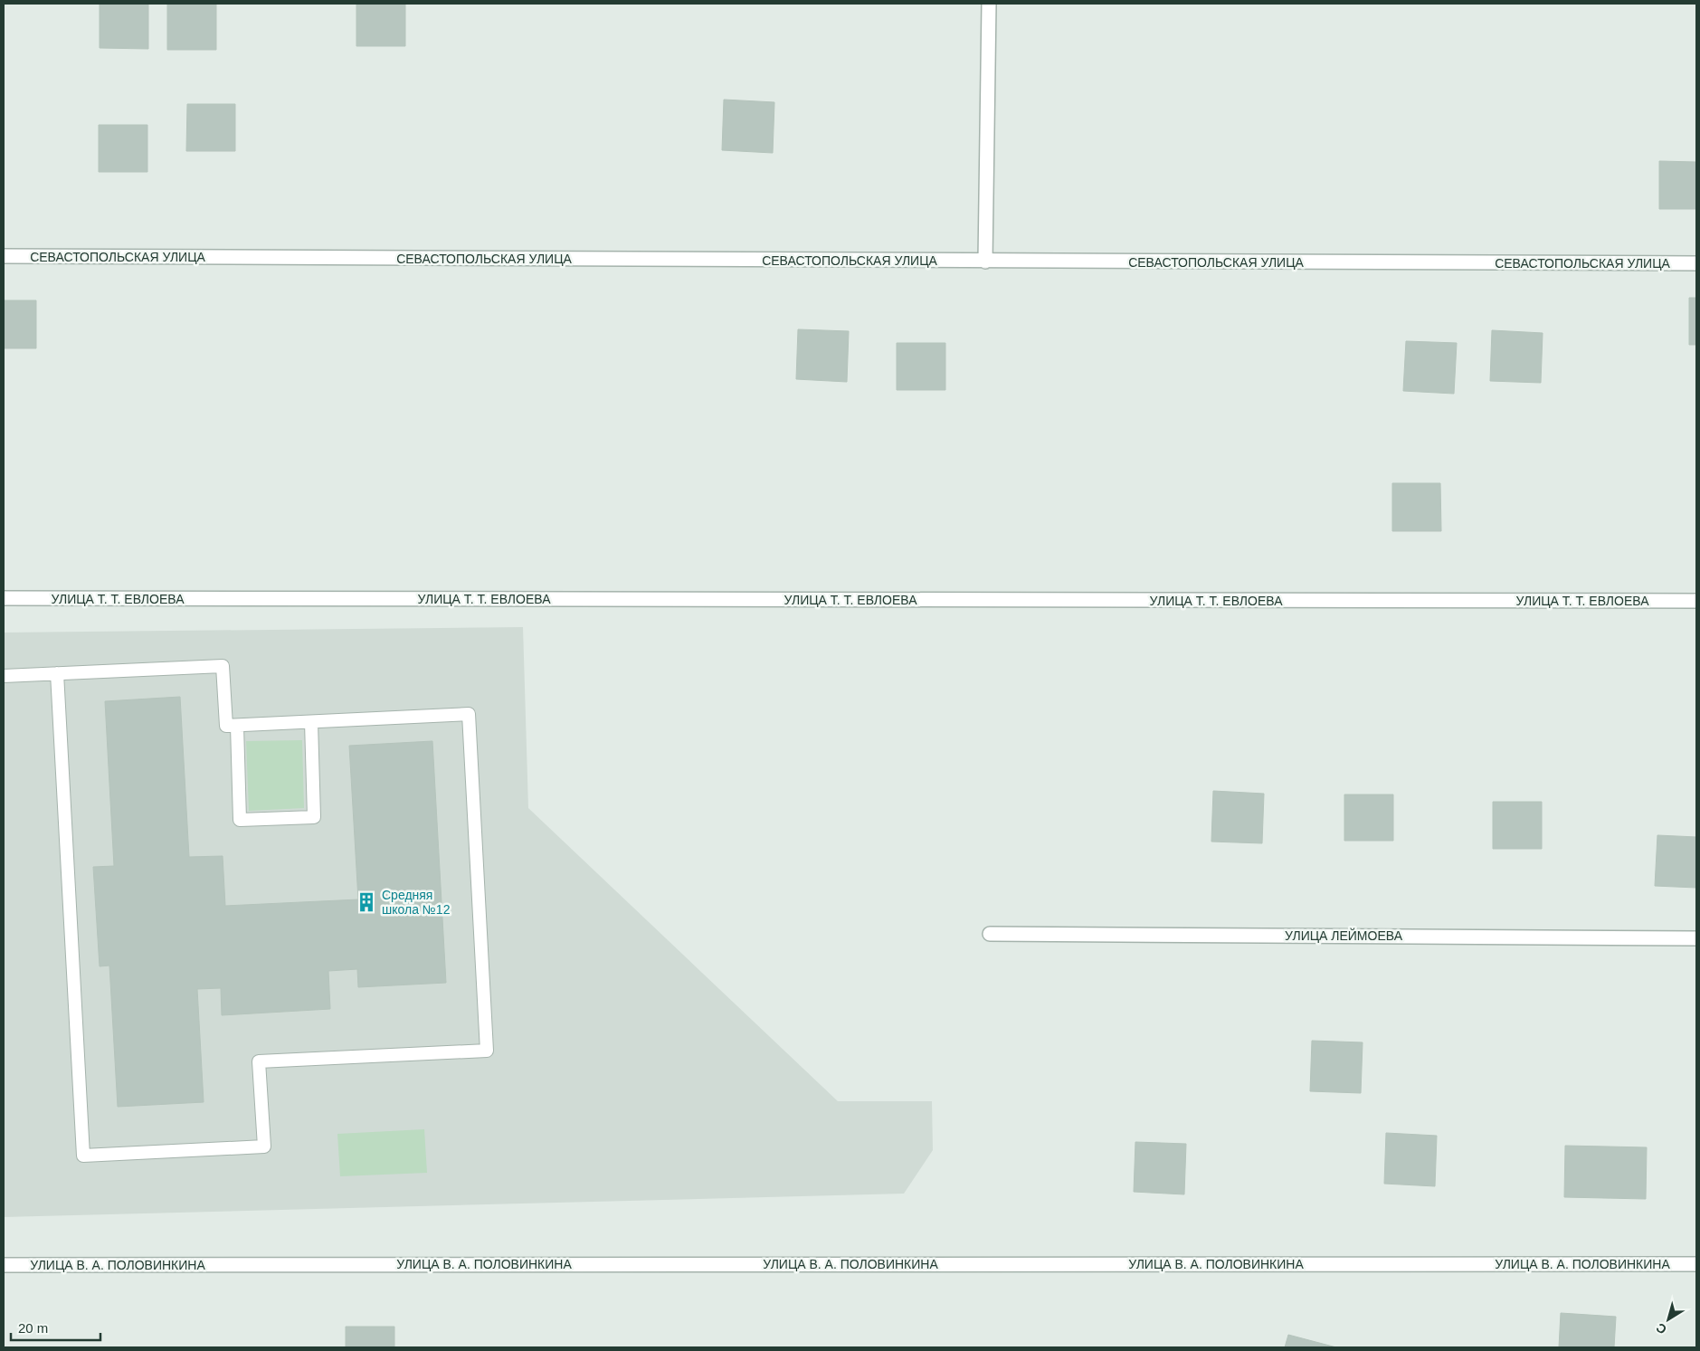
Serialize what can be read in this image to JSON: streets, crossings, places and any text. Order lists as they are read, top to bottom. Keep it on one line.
{"streets":{"street":["СЕВАСТОПОЛЬСКАЯ УЛИЦА","УЛИЦА Т. Т. ЕВЛОЕВА","УЛИЦА ЛЕЙМОЕВА","УЛИЦА В. А. ПОЛОВИНКИНА"]},"places":{"building":["Средняя школа №12"]},"scale_bar":"20 m","north":"bottom left"}
